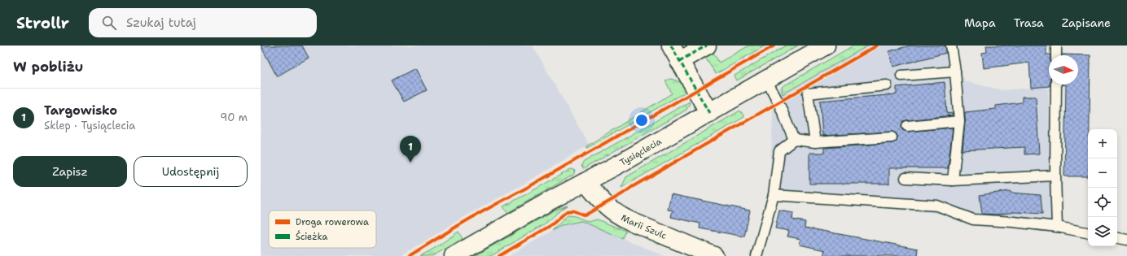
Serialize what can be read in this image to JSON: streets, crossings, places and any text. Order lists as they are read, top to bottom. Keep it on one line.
{"streets":{"street":["Tysiąclecia","Marii Szulc"]},"crossings":[["Tysiąclecia","Marii Szulc"]],"legend":["Droga rowerowa","Ścieżka"],"north":"right","page":{"header":"Strollr","search":"Szukaj tutaj","nav":["Mapa","Trasa","Zapisane"],"heading":"W pobliżu","list":[{"mark":"1","name":"Targowisko","note":"Sklep · Tysiąclecia","value":"90 m"}],"map_buttons":["+","−"],"pins":"1","buttons":["Zapisz","Udostępnij"]}}
